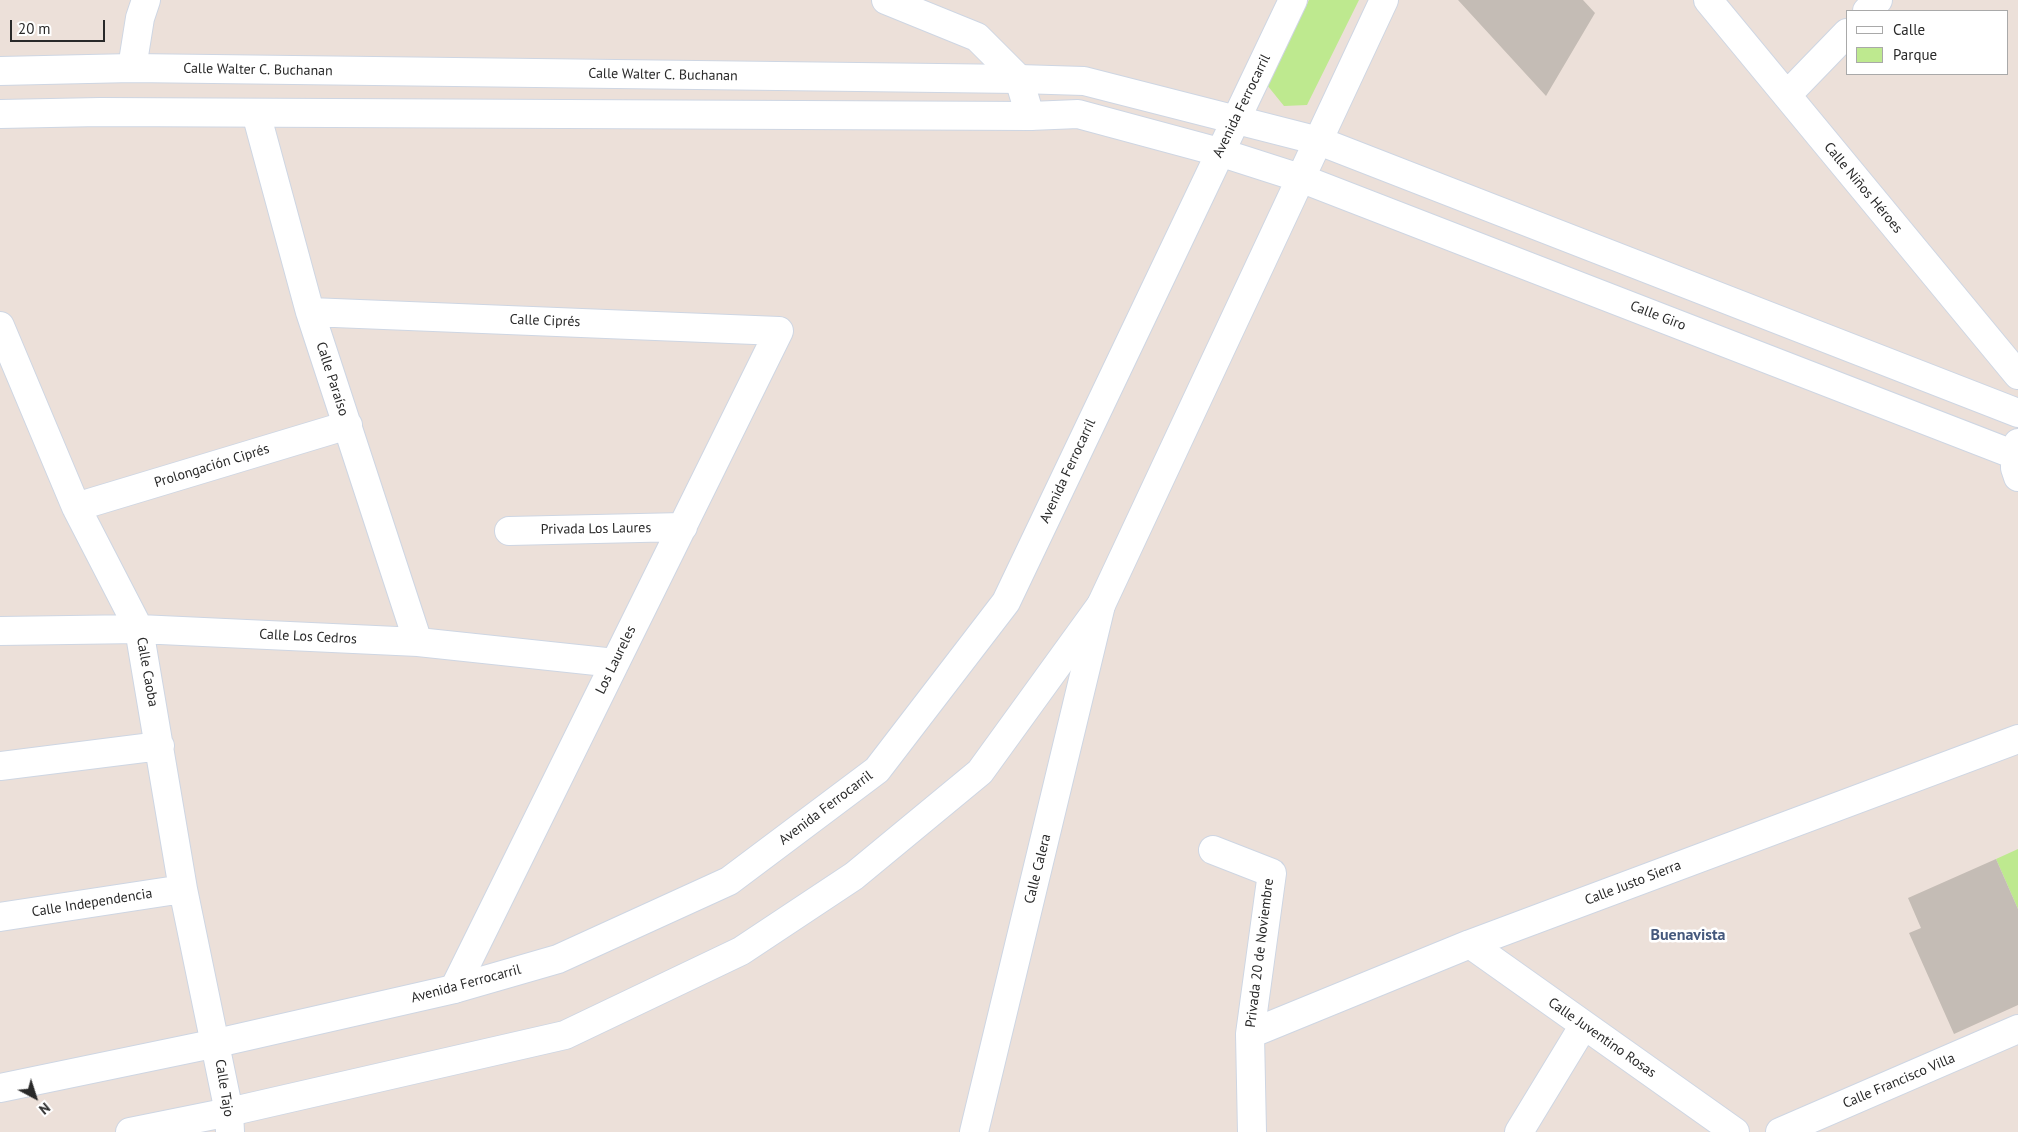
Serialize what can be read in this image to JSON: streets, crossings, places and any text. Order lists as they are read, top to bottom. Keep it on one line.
{"streets":{"street":["Calle Walter C. Buchanan","Avenida Ferrocarril","Calle Niños Héroes","Calle Giro","Calle Ciprés","Calle Paraíso","Prolongación Ciprés","Privada Los Laures","Calle Los Cedros","Los Laureles","Calle Caoba","Calle Calera","Calle Justo Sierra","Calle Independencia","Privada 20 de Noviembre","Calle Juventino Rosas","Calle Francisco Villa","Calle Tajo"]},"crossings":[["Calle Walter C. Buchanan","Avenida Ferrocarril"],["Avenida Ferrocarril","Los Laureles"],["Avenida Ferrocarril","Calle Caoba"],["Avenida Ferrocarril","Calle Tajo"],["Calle Ciprés","Calle Paraíso"],["Calle Ciprés","Los Laureles"],["Calle Paraíso","Prolongación Ciprés"],["Calle Paraíso","Calle Los Cedros"],["Prolongación Ciprés","Calle Caoba"],["Privada Los Laures","Los Laureles"],["Calle Los Cedros","Los Laureles"],["Calle Los Cedros","Calle Caoba"],["Calle Caoba","Calle Independencia"],["Calle Caoba","Calle Tajo"],["Calle Justo Sierra","Privada 20 de Noviembre"],["Calle Justo Sierra","Calle Juventino Rosas"]],"districts":["Buenavista"],"legend":["Calle","Parque"],"scale_bar":"20 m","north":"bottom right"}
